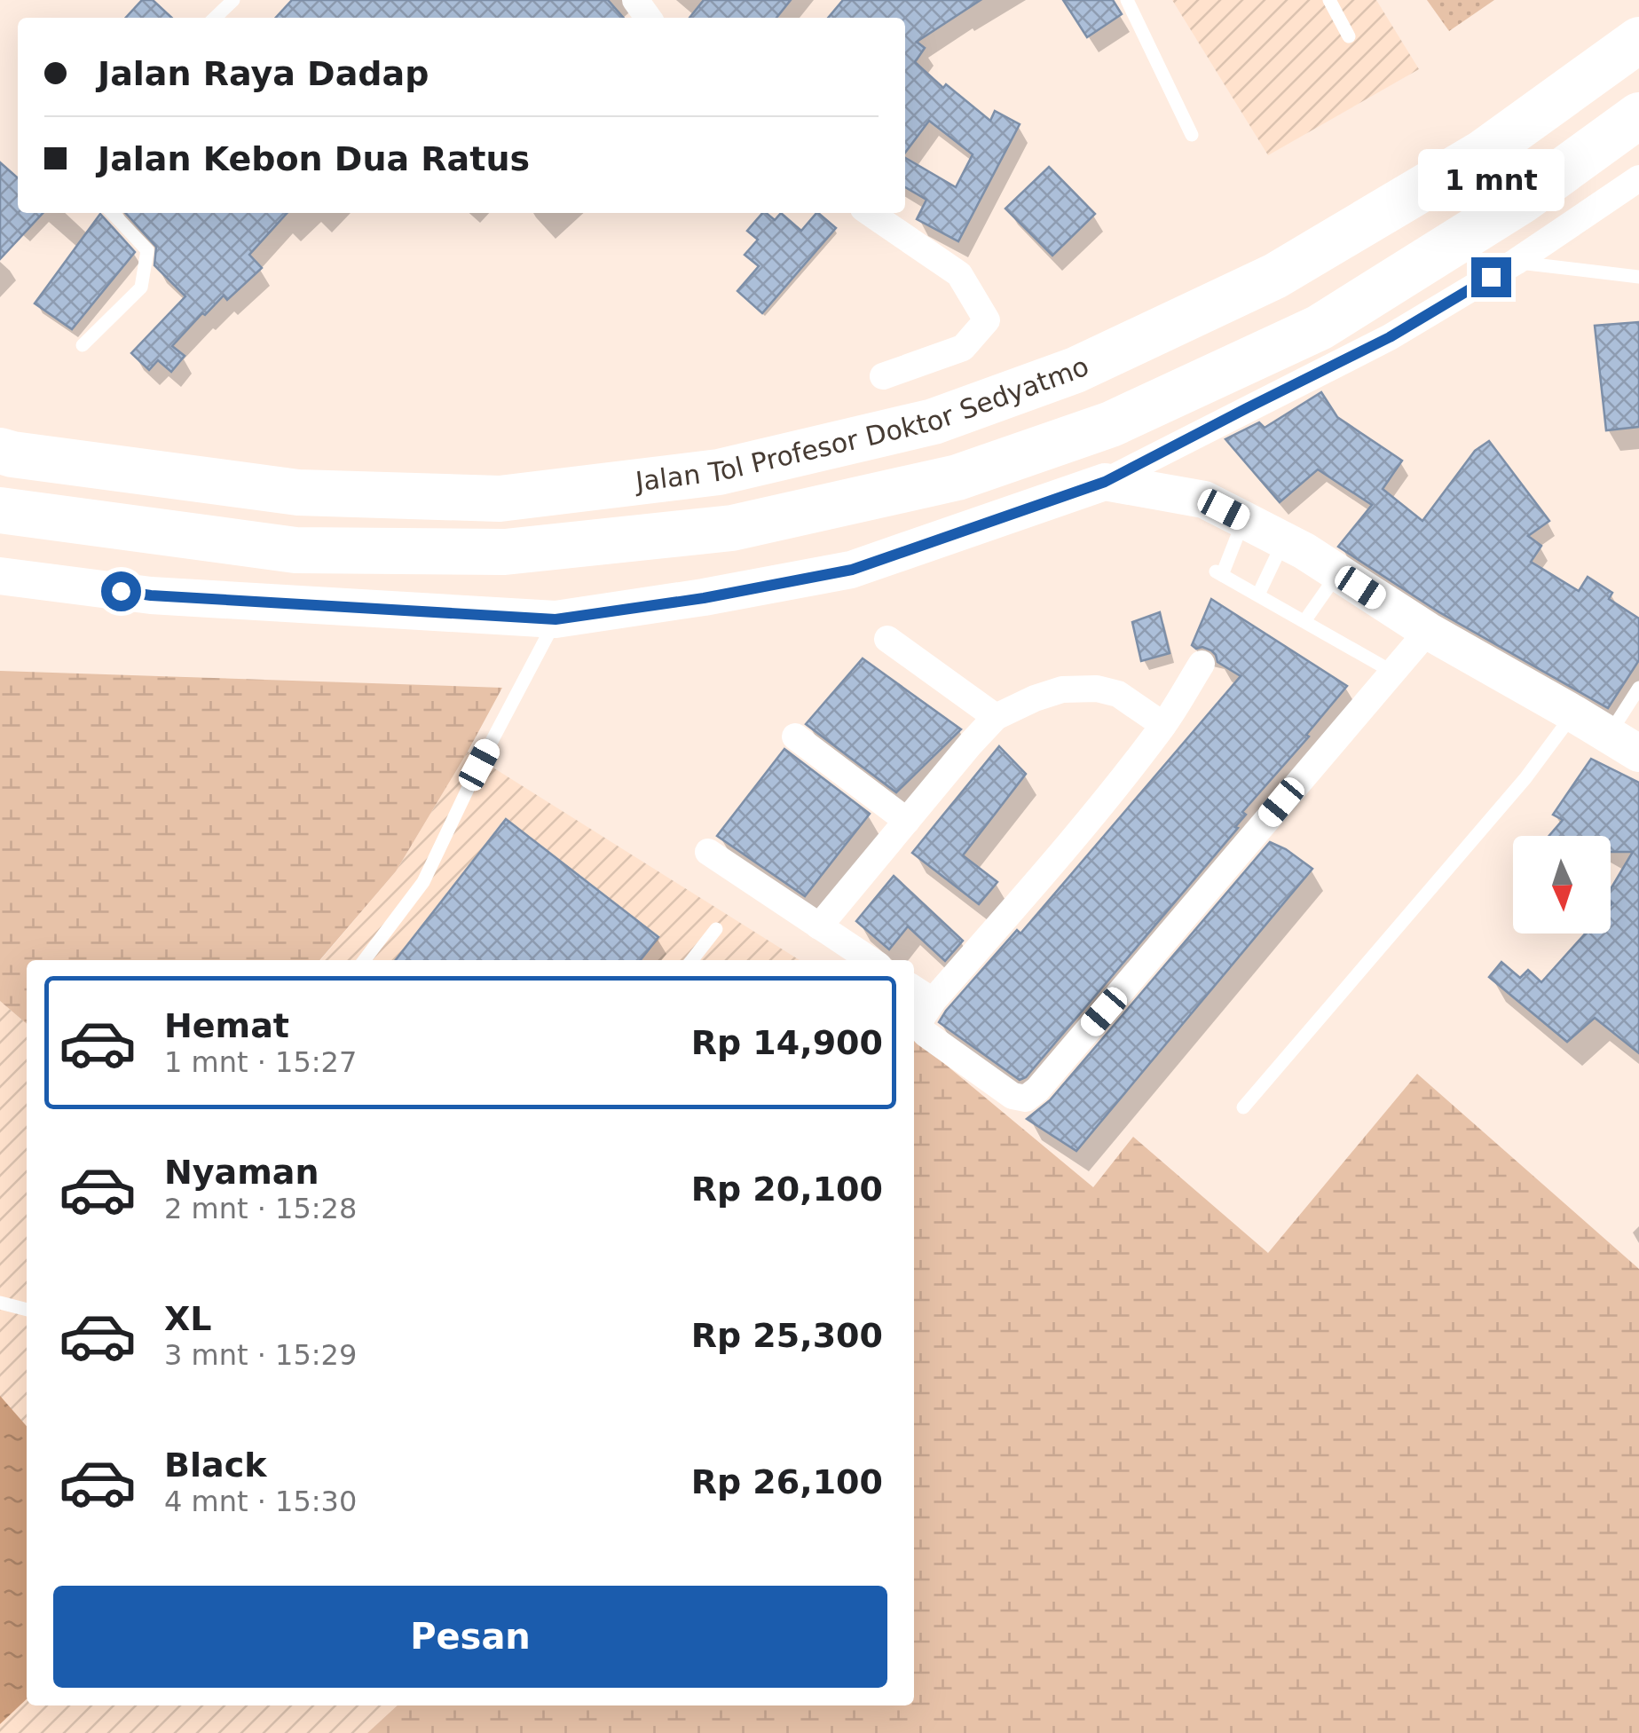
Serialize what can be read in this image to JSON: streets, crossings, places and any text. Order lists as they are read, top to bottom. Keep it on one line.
{"streets":{"highway":["Jalan Tol Profesor Doktor Sedyatmo"]},"north":"bottom","page":{"banner":["Jalan Raya Dadap","Jalan Kebon Dua Ratus"],"bubble":"1 mnt","list":[{"name":"Hemat","note":"1 mnt · 15:27","value":"Rp 14,900"},{"name":"Nyaman","note":"2 mnt · 15:28","value":"Rp 20,100"},{"name":"XL","note":"3 mnt · 15:29","value":"Rp 25,300"},{"name":"Black","note":"4 mnt · 15:30","value":"Rp 26,100"}],"buttons":"Pesan"}}
